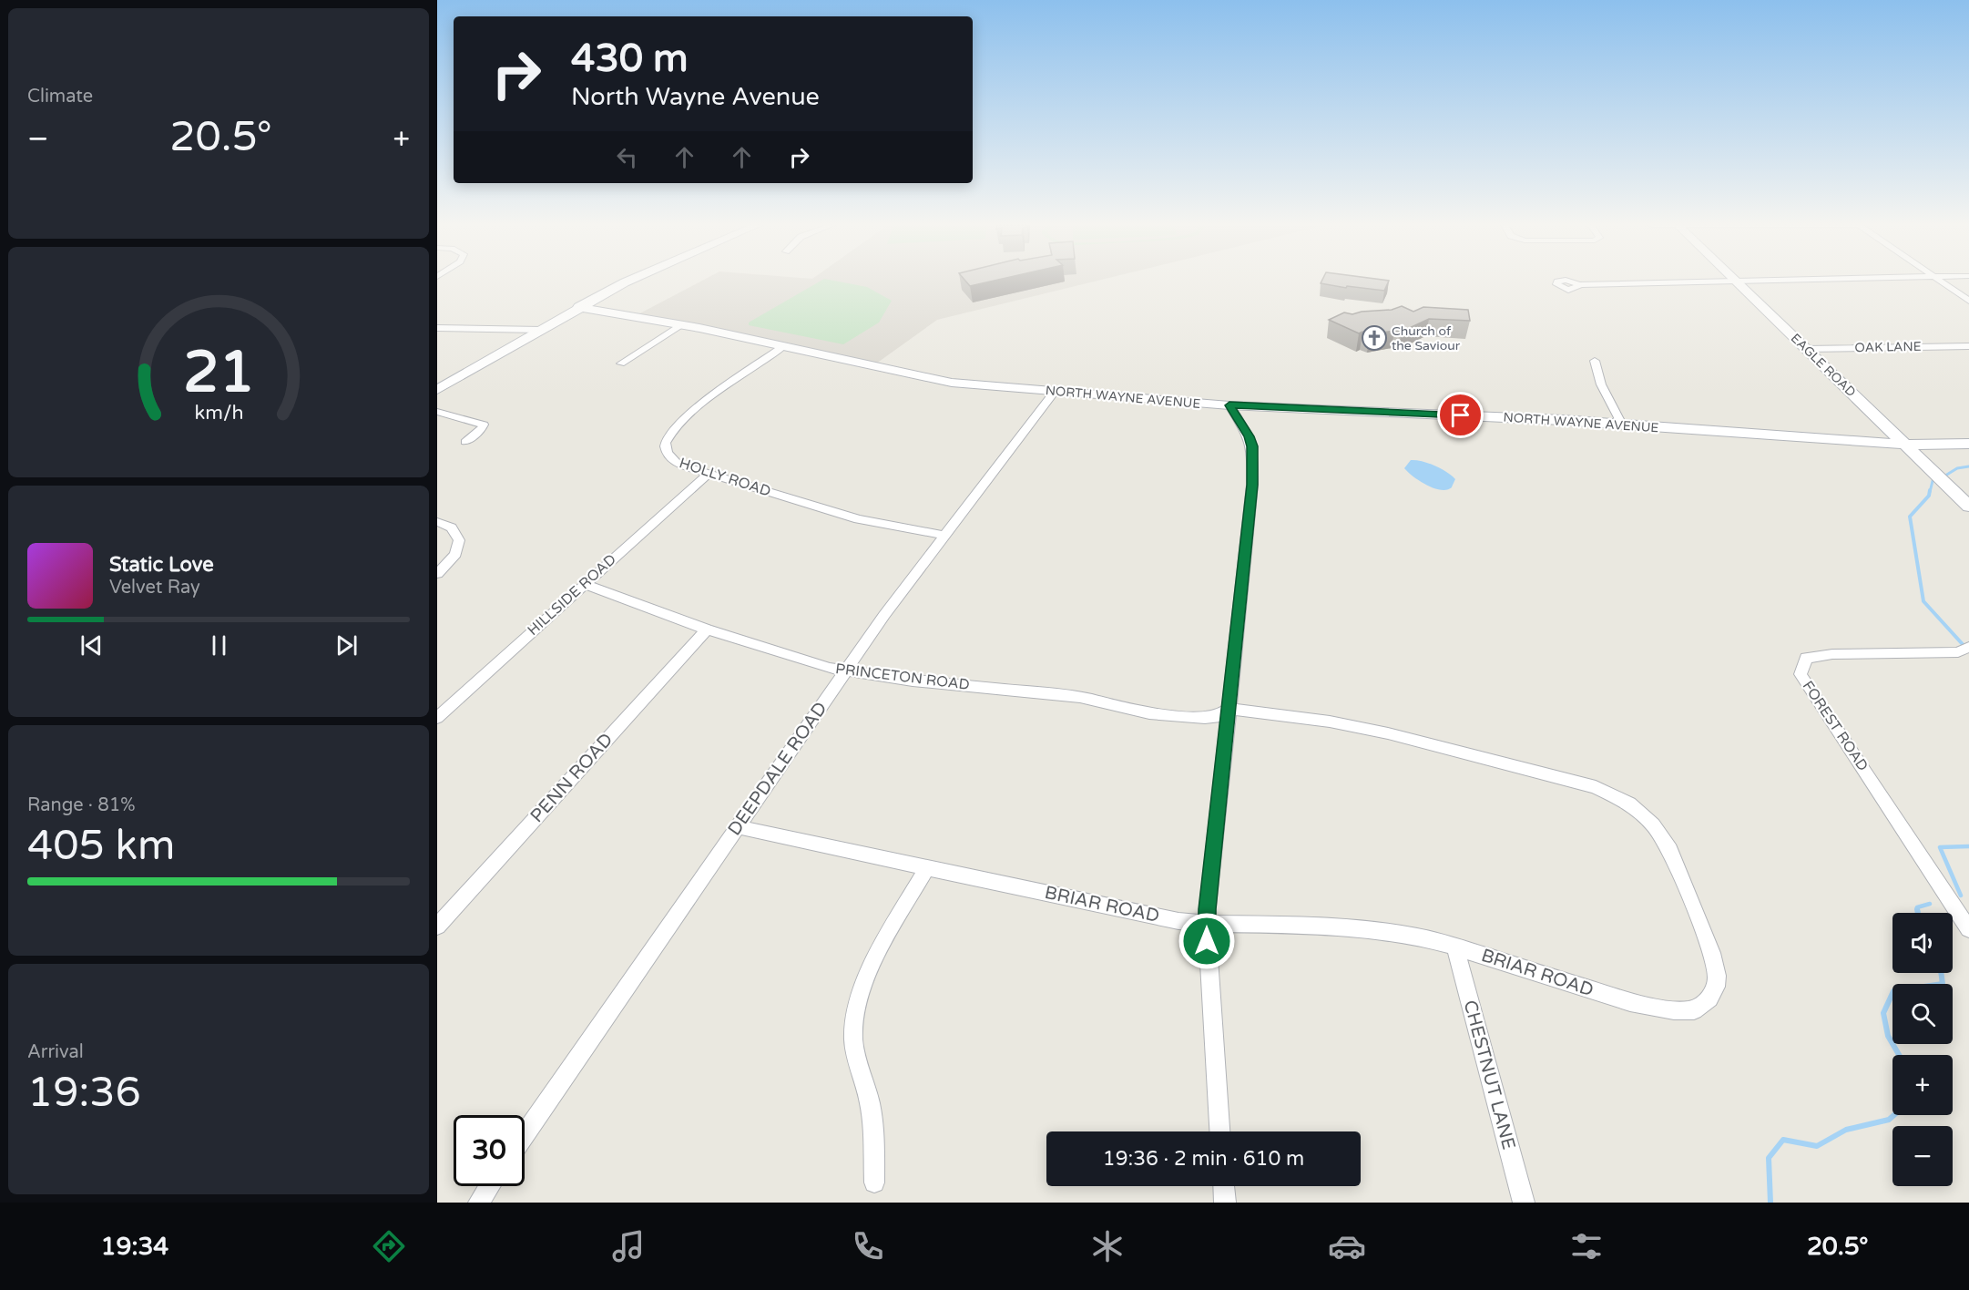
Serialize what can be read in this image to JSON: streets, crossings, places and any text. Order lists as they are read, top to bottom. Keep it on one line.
{"streets":{"street":["OAK LANE","EAGLE ROAD","NORTH WAYNE AVENUE","HOLLY ROAD","HILLSIDE ROAD","PRINCETON ROAD","FOREST ROAD","DEEPDALE ROAD","PENN ROAD","BRIAR ROAD","CHESTNUT LANE"]},"crossings":[["OAK LANE","EAGLE ROAD"],["EAGLE ROAD","NORTH WAYNE AVENUE"],["NORTH WAYNE AVENUE","HOLLY ROAD"],["NORTH WAYNE AVENUE","DEEPDALE ROAD"],["HOLLY ROAD","HILLSIDE ROAD"],["HOLLY ROAD","DEEPDALE ROAD"],["HILLSIDE ROAD","PRINCETON ROAD"],["PRINCETON ROAD","DEEPDALE ROAD"],["PRINCETON ROAD","PENN ROAD"],["PRINCETON ROAD","BRIAR ROAD"],["DEEPDALE ROAD","BRIAR ROAD"],["BRIAR ROAD","CHESTNUT LANE"]],"places":{"church":["Church of the Saviour"]},"page":{"tile":["Climate",["Range · 81%","405 km"],["Arrival","19:36"]],"turn":["430 m","North Wayne Avenue"],"heat":["−","20.5°","+"],"song":["Static Love","Velvet Ray"],"map_buttons":["+","−"],"limit":"30","trip":"19:36 · 2 min · 610 m","tabs":["19:34","20.5°"],"gauge":["21","km/h"]}}
